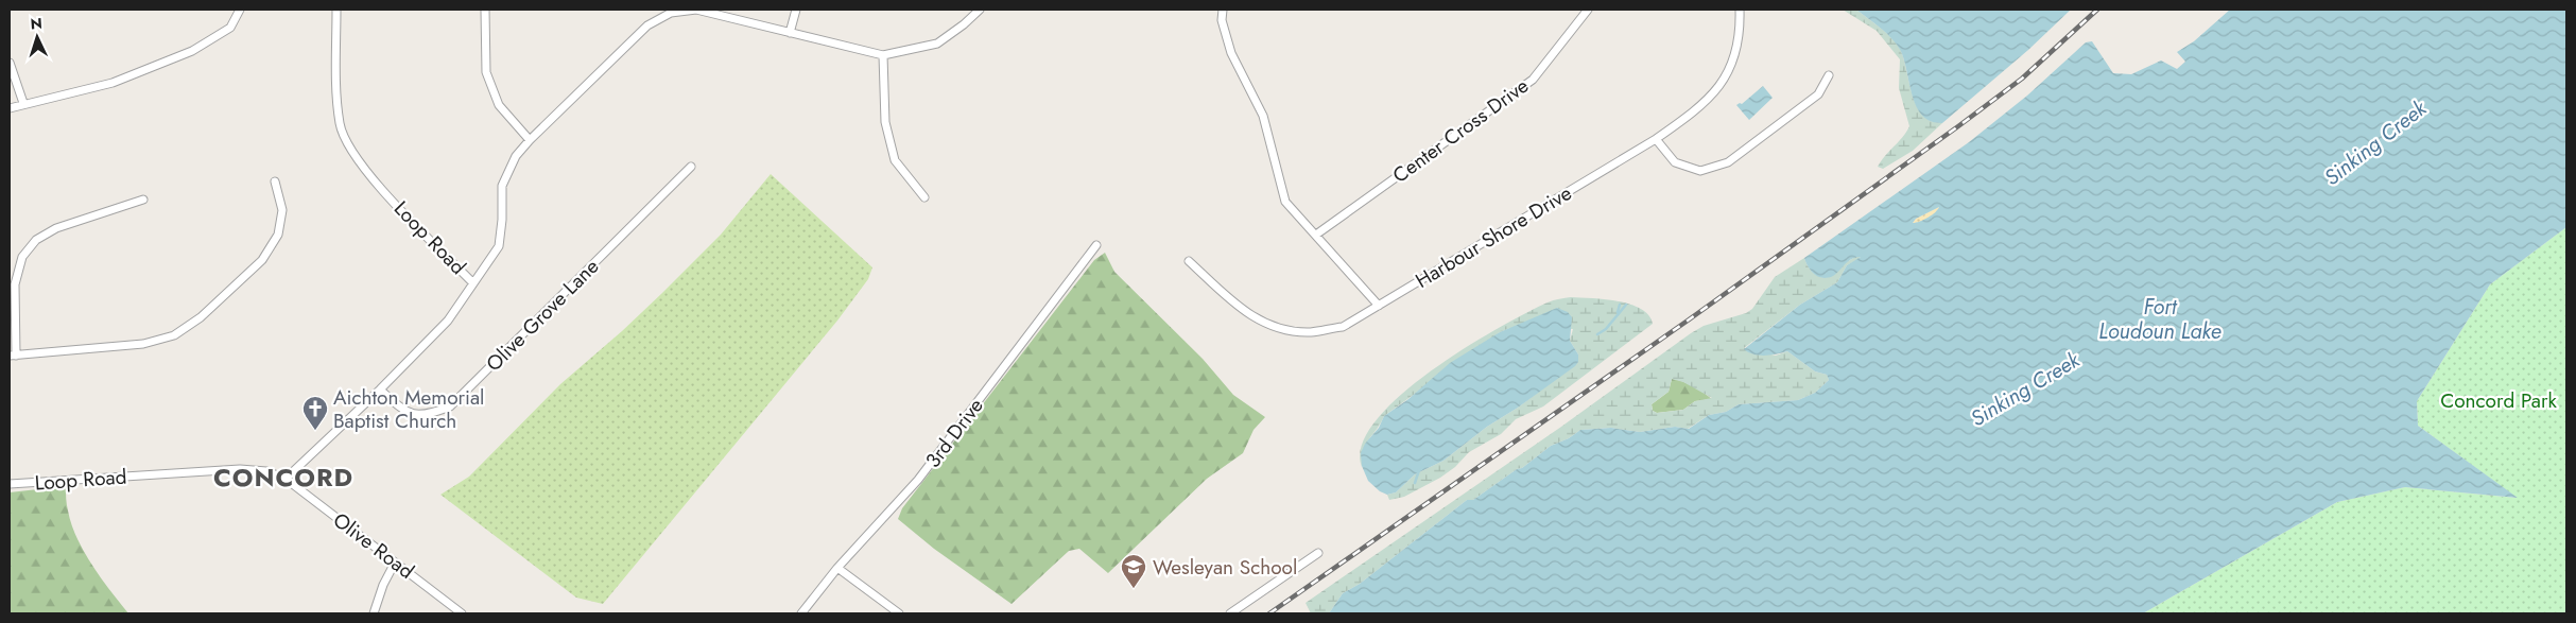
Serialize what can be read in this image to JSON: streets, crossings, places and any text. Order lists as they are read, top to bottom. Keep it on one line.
{"streets":{"street":["Center Cross Drive","Harbour Shore Drive","Loop Road","Olive Grove Lane","3rd Drive","Olive Road"]},"crossings":[["Loop Road","Olive Grove Lane"],["Loop Road","Olive Road"]],"districts":["CONCORD"],"water":["Sinking Creek","Fort Loudoun Lake"],"parks":["Concord Park"],"places":{"church":["Aichton Memorial Baptist Church"],"school or university":["Wesleyan School"]},"north":"top"}
